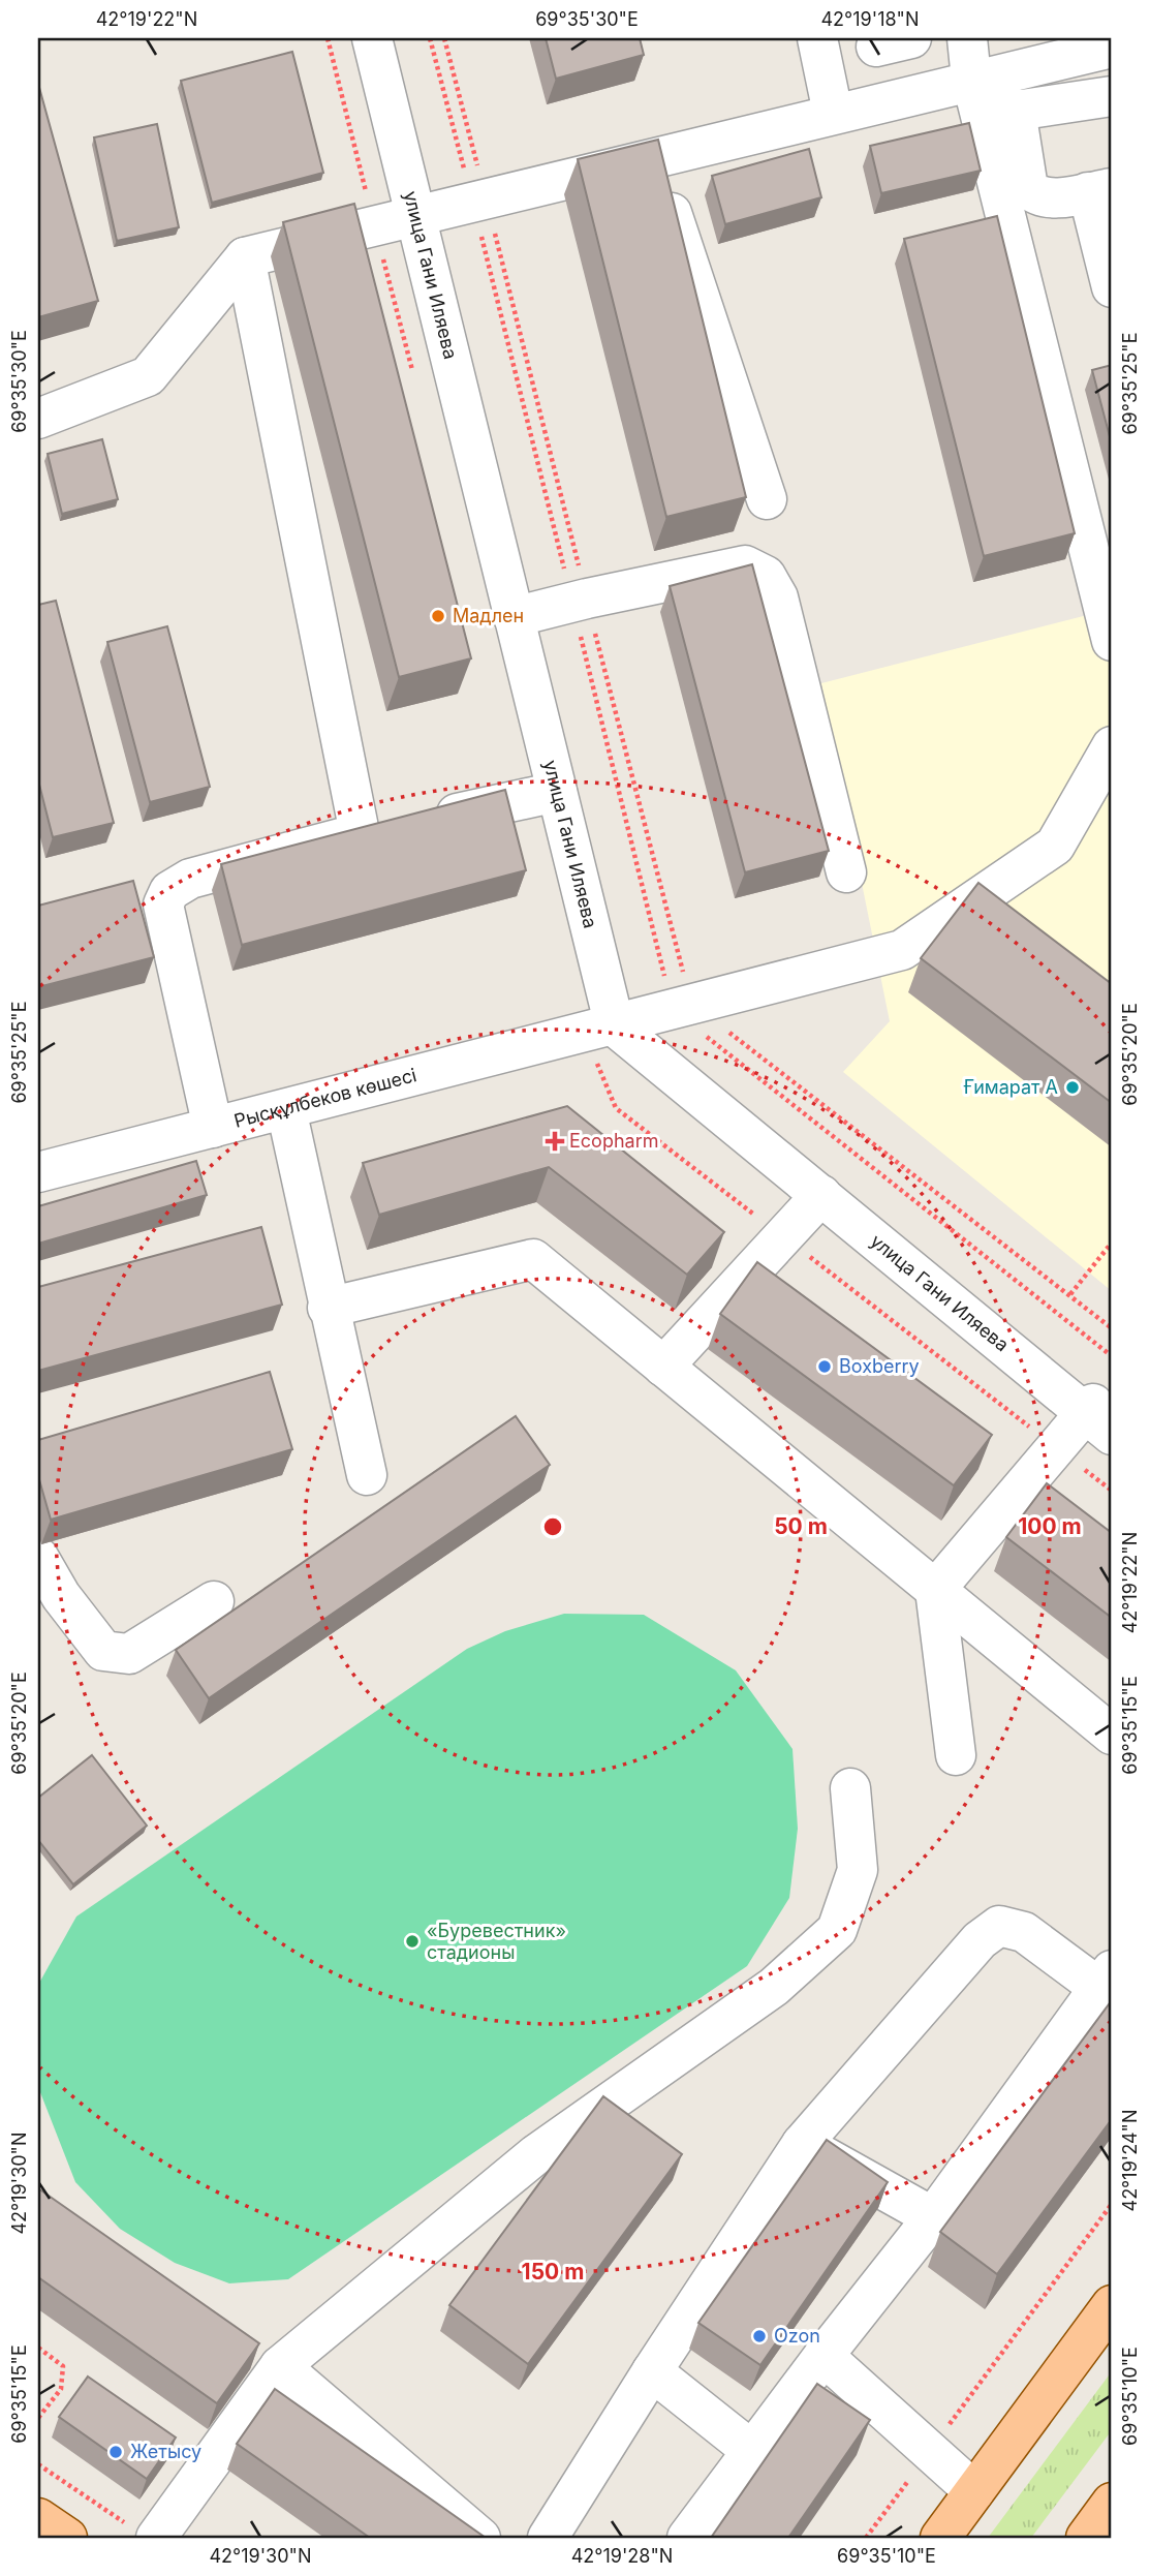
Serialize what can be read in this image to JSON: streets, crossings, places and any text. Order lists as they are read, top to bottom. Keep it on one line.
{"streets":{"street":["улица Гани Иляева","Рысқұлбеков көшесі"]},"crossings":[["улица Гани Иляева","Рысқұлбеков көшесі"]],"places":{"other":["Мадлен","Ғимарат А","Boxberry","«Буревестник» стадионы","Ozon","Жетысу"],"health":["Ecopharm"]},"coordinates":["42°19'22\"N","69°35'30\"E","42°19'18\"N","69°35'25\"E","69°35'20\"E","69°35'15\"E","42°19'24\"N","42°19'30\"N","69°35'10\"E","42°19'28\"N"],"rings":["50 m","100 m","150 m"]}
